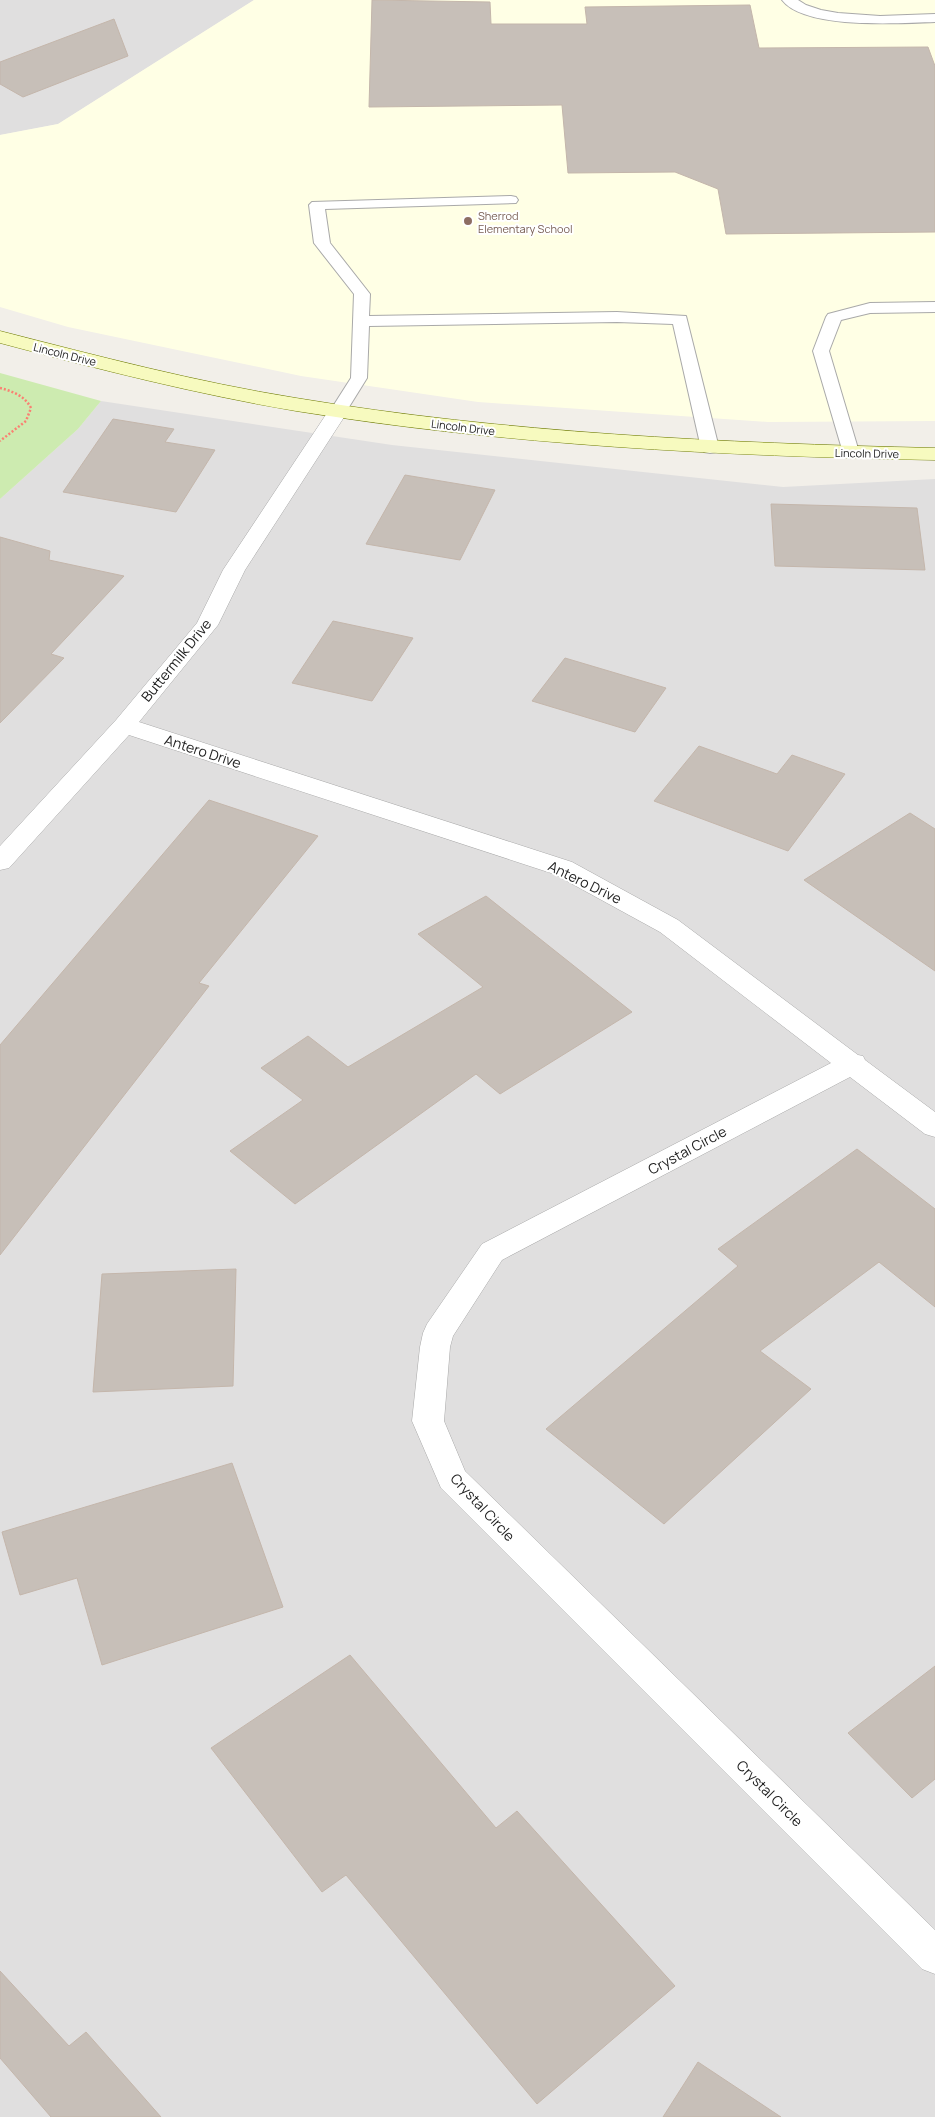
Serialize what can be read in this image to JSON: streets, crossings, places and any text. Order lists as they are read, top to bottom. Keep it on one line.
{"streets":{"street":["Lincoln Drive","Buttermilk Drive","Antero Drive","Crystal Circle"]},"crossings":[["Lincoln Drive","Buttermilk Drive"],["Buttermilk Drive","Antero Drive"],["Antero Drive","Crystal Circle"]],"places":["Sherrod Elementary School"]}
